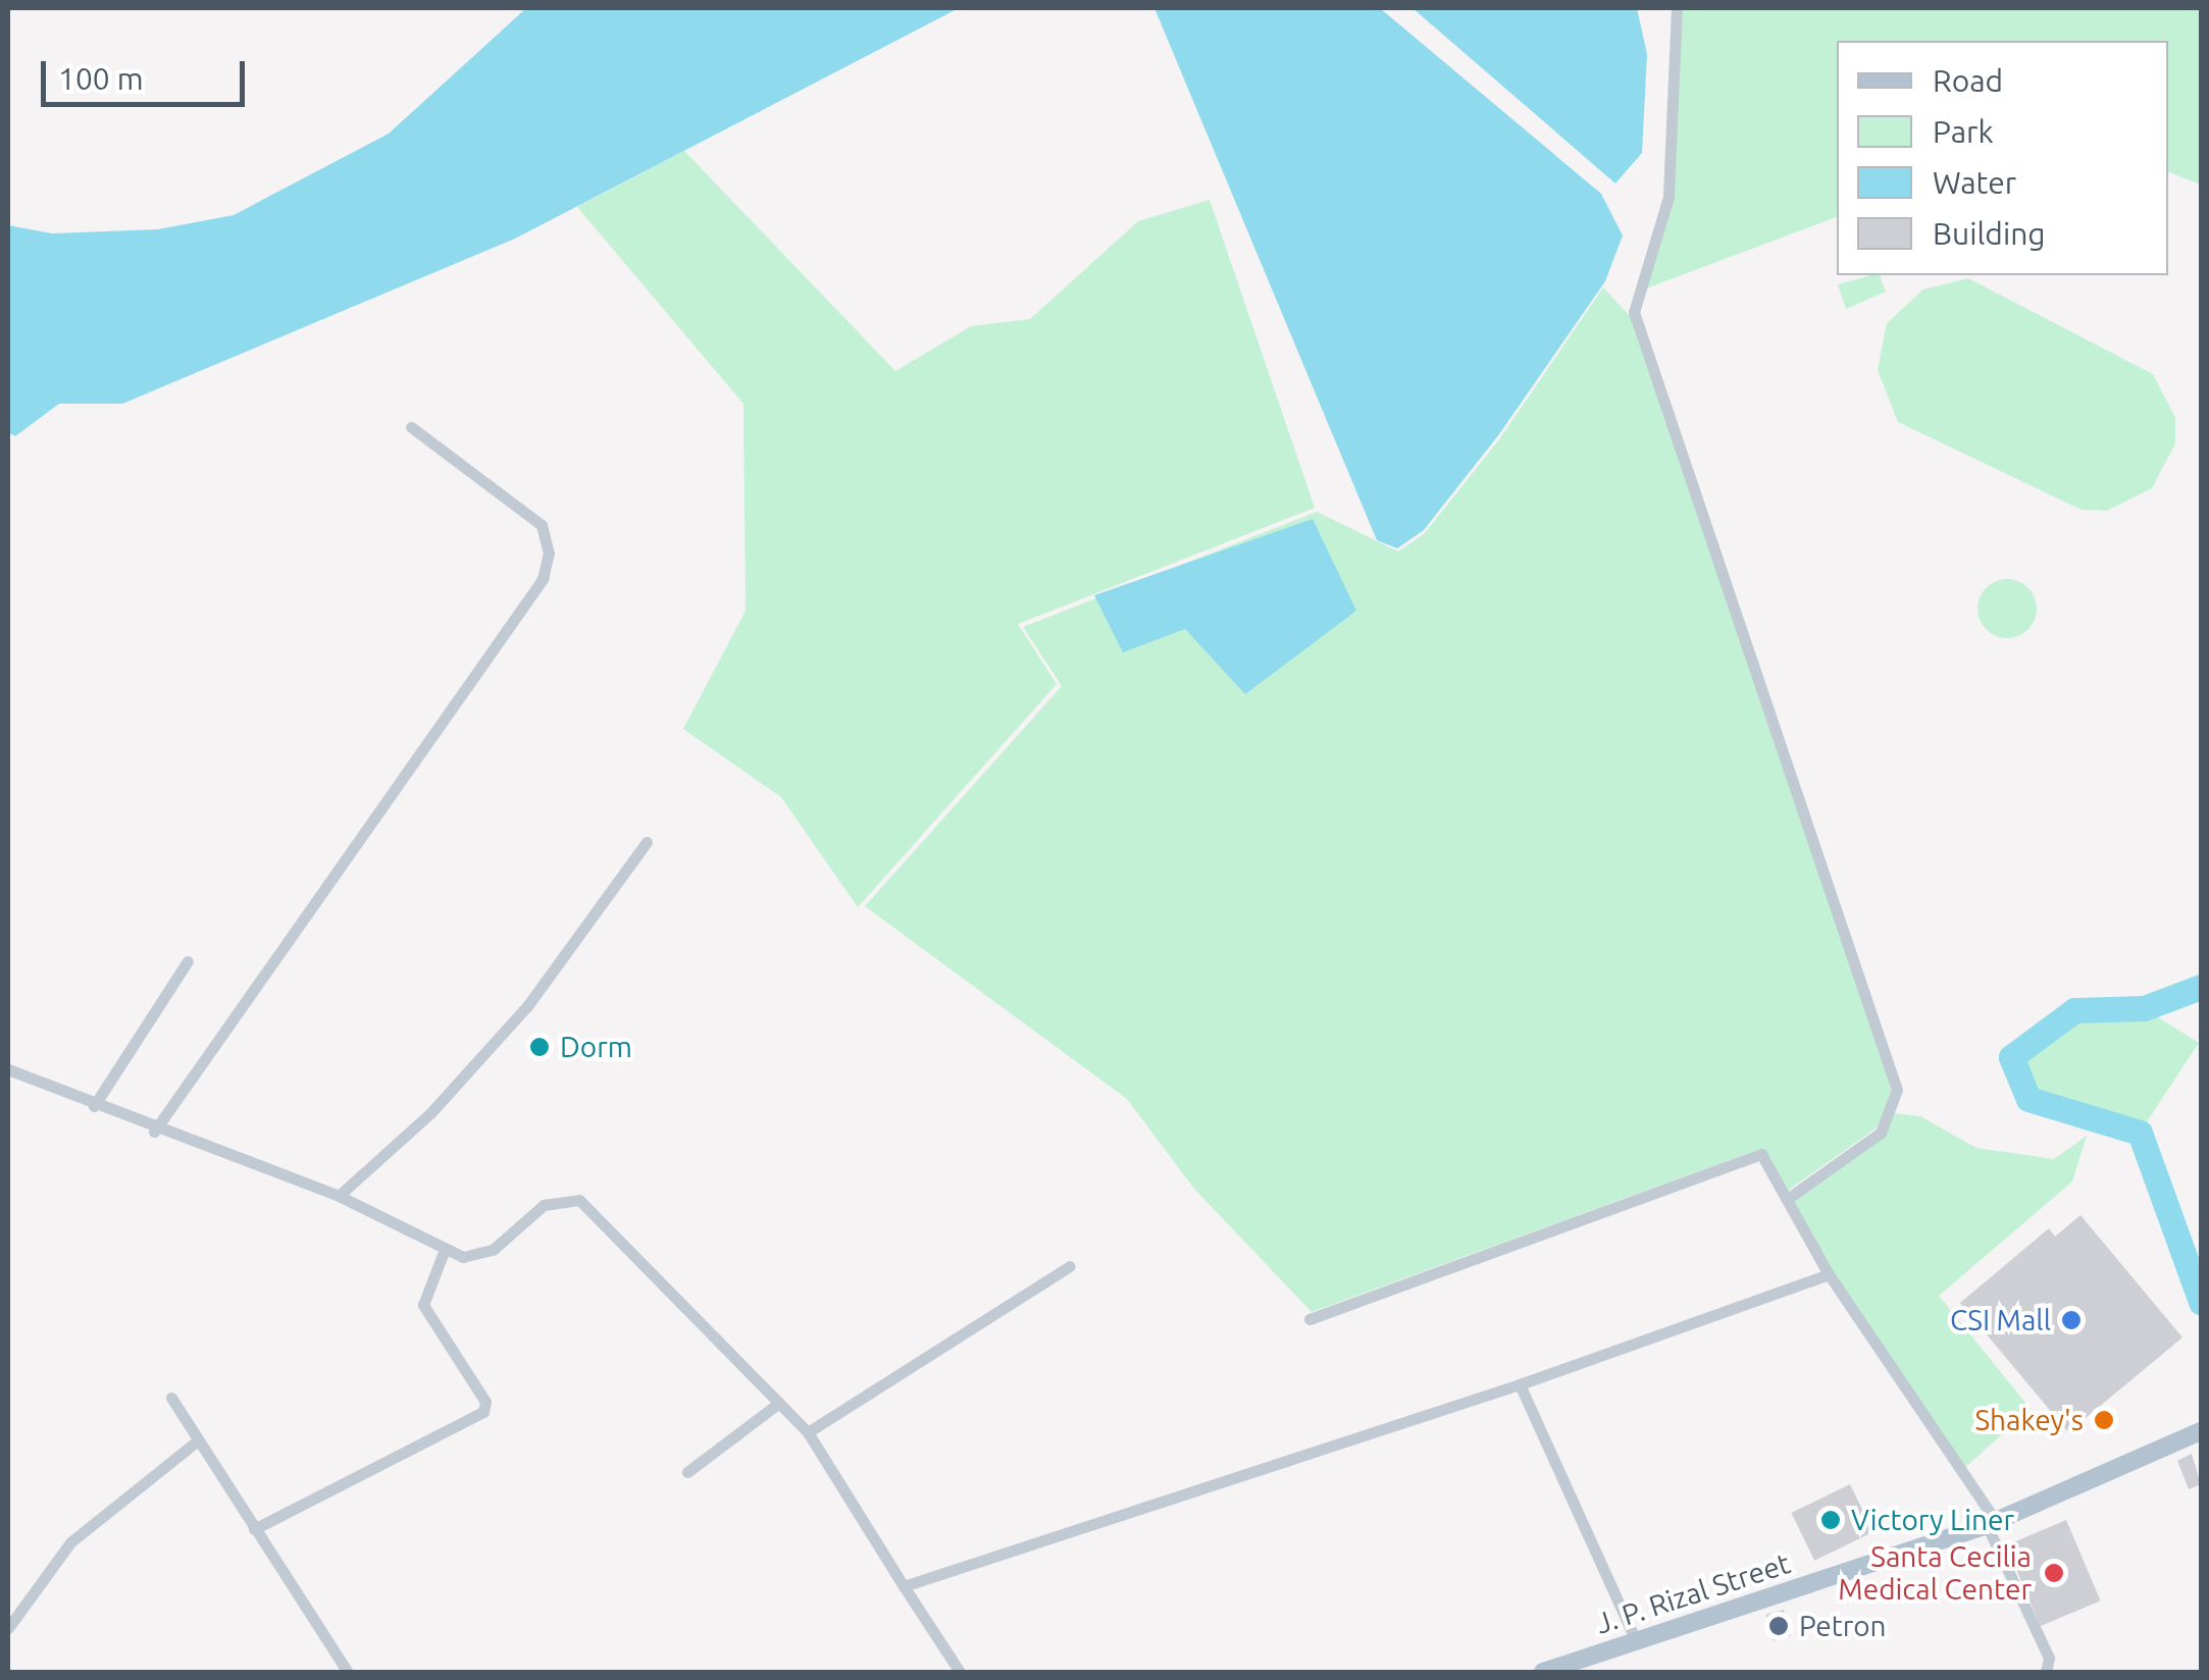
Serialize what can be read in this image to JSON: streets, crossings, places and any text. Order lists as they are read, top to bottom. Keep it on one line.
{"streets":{"main road":["J. P. Rizal Street"]},"places":["Dorm","CSI Mall","Shakey's","Victory Liner","Santa Cecilia Medical Center","Petron"],"legend":["Road","Park","Water","Building"],"scale_bar":"100 m"}
